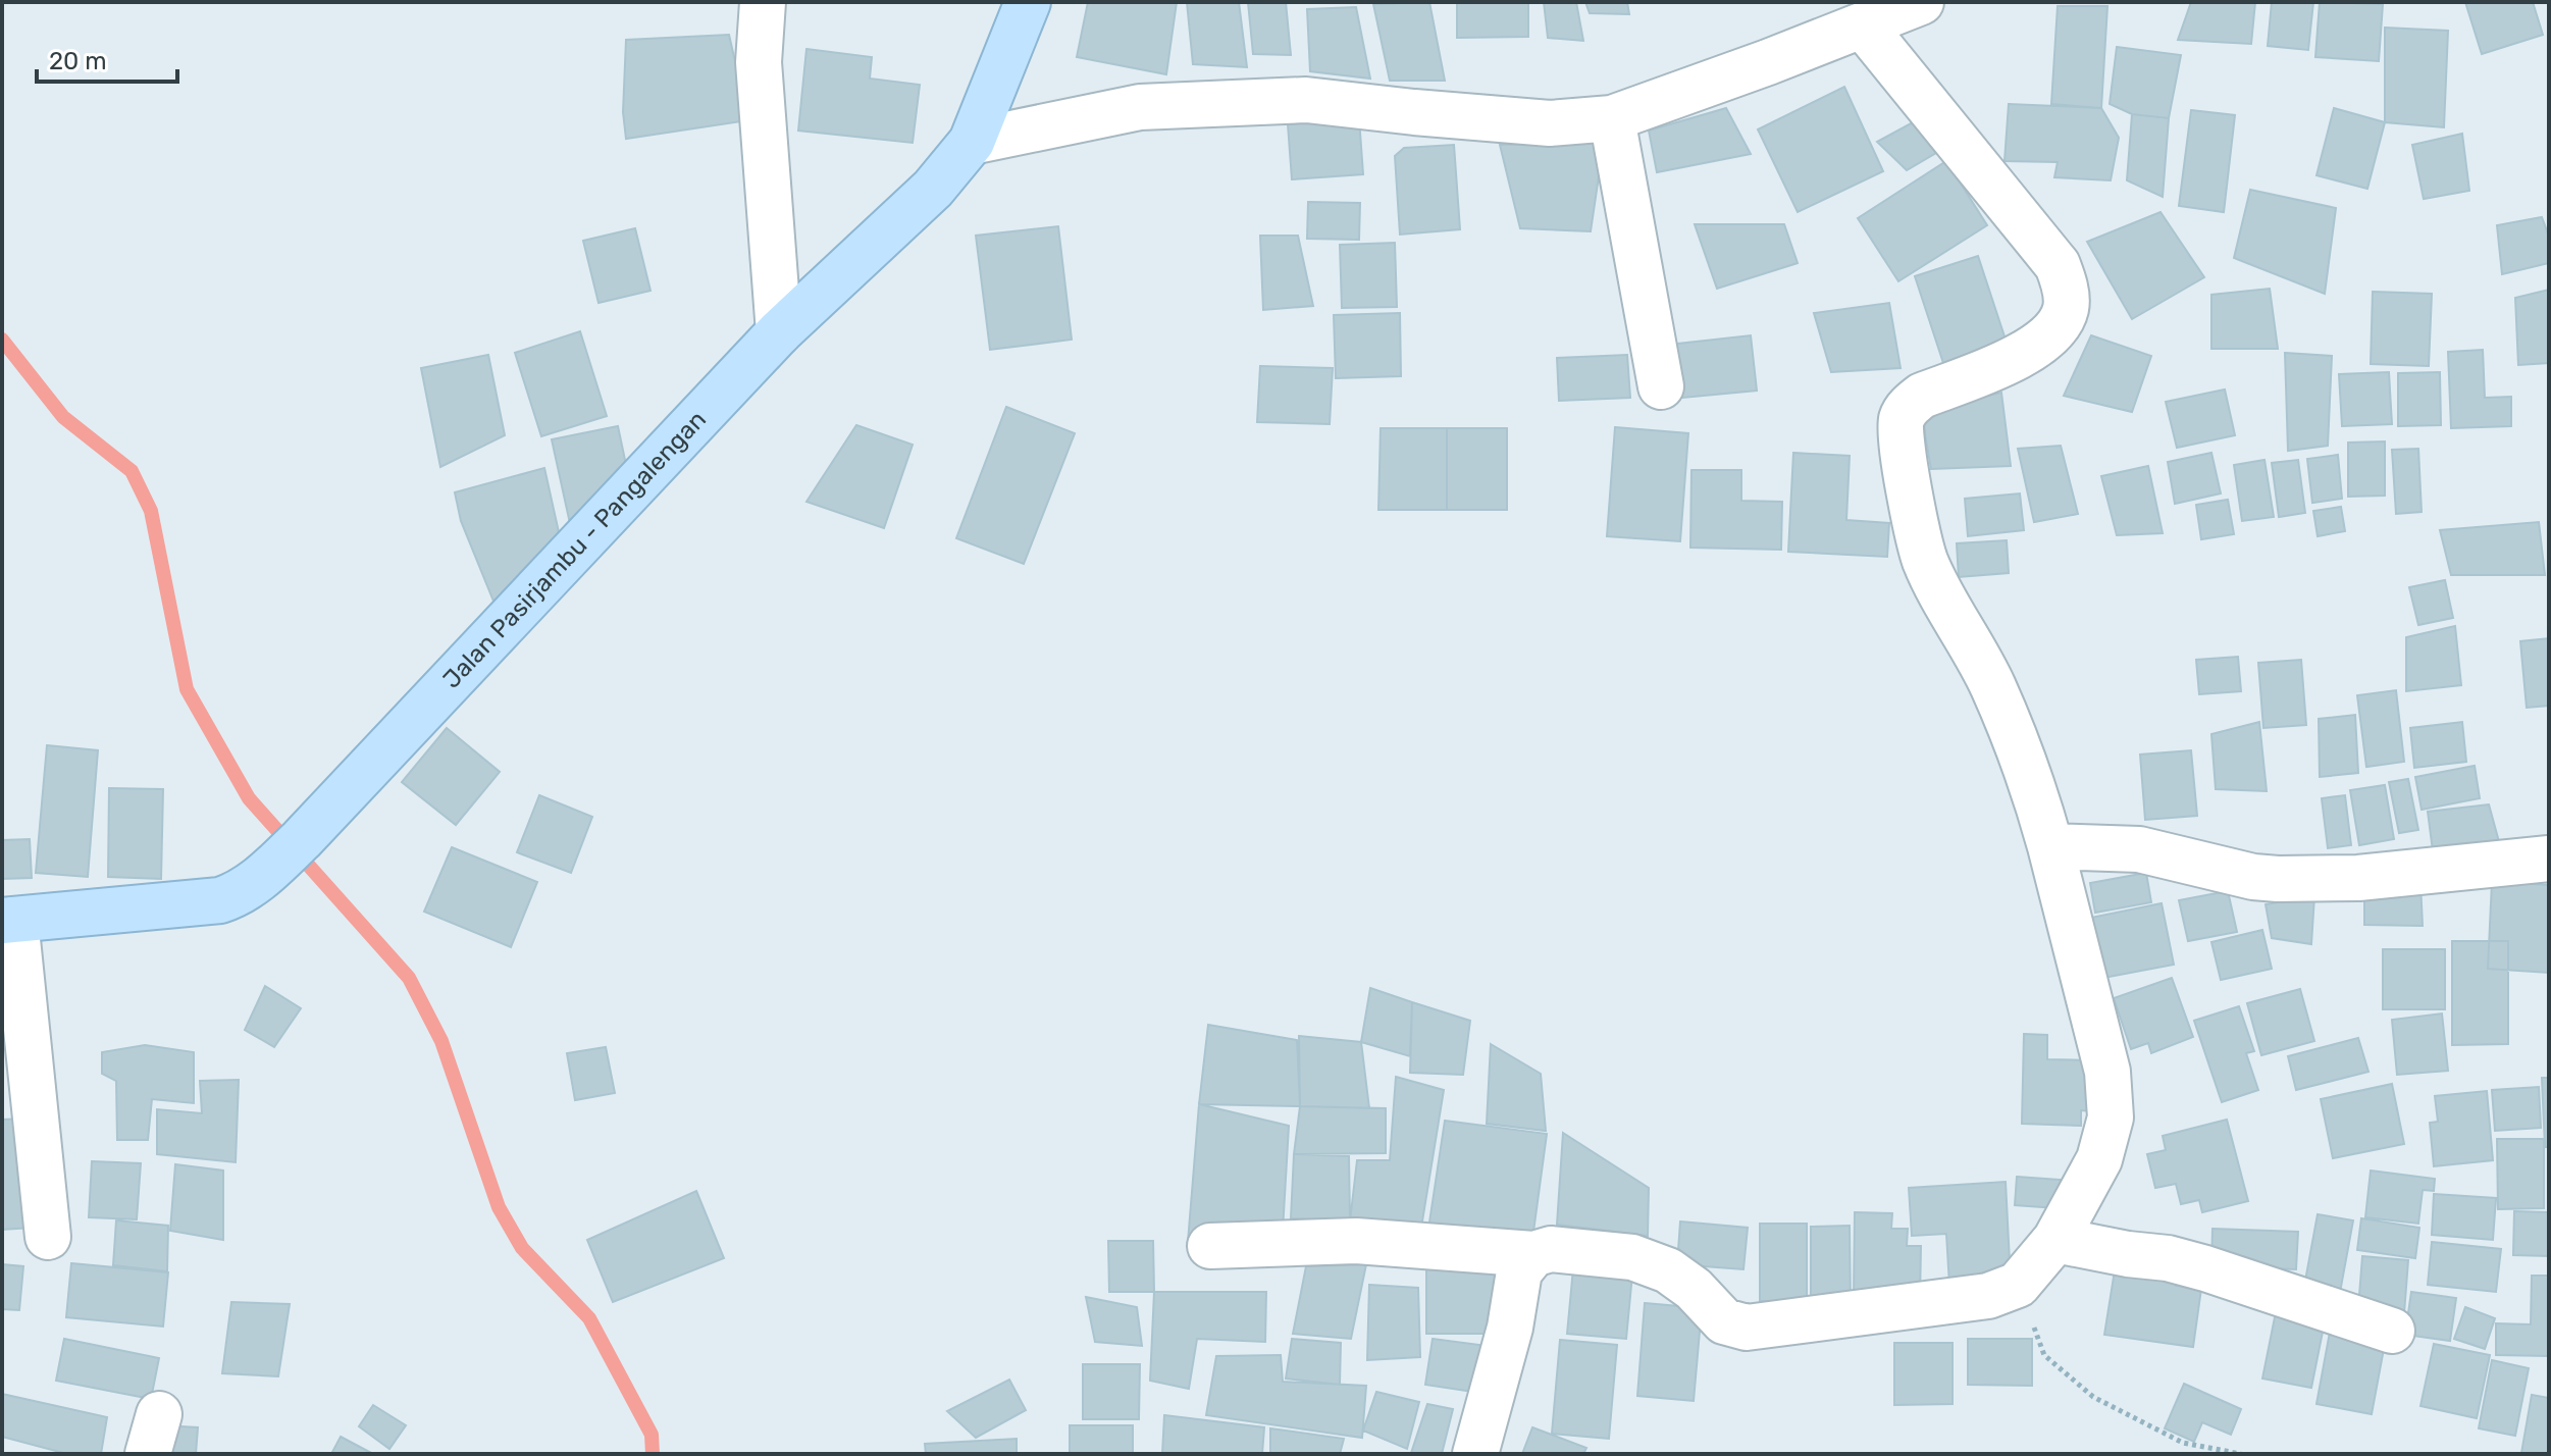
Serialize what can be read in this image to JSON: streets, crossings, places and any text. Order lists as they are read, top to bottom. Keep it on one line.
{"streets":{"main road":["Jalan Pasirjambu - Pangalengan"]},"scale_bar":"20 m"}
